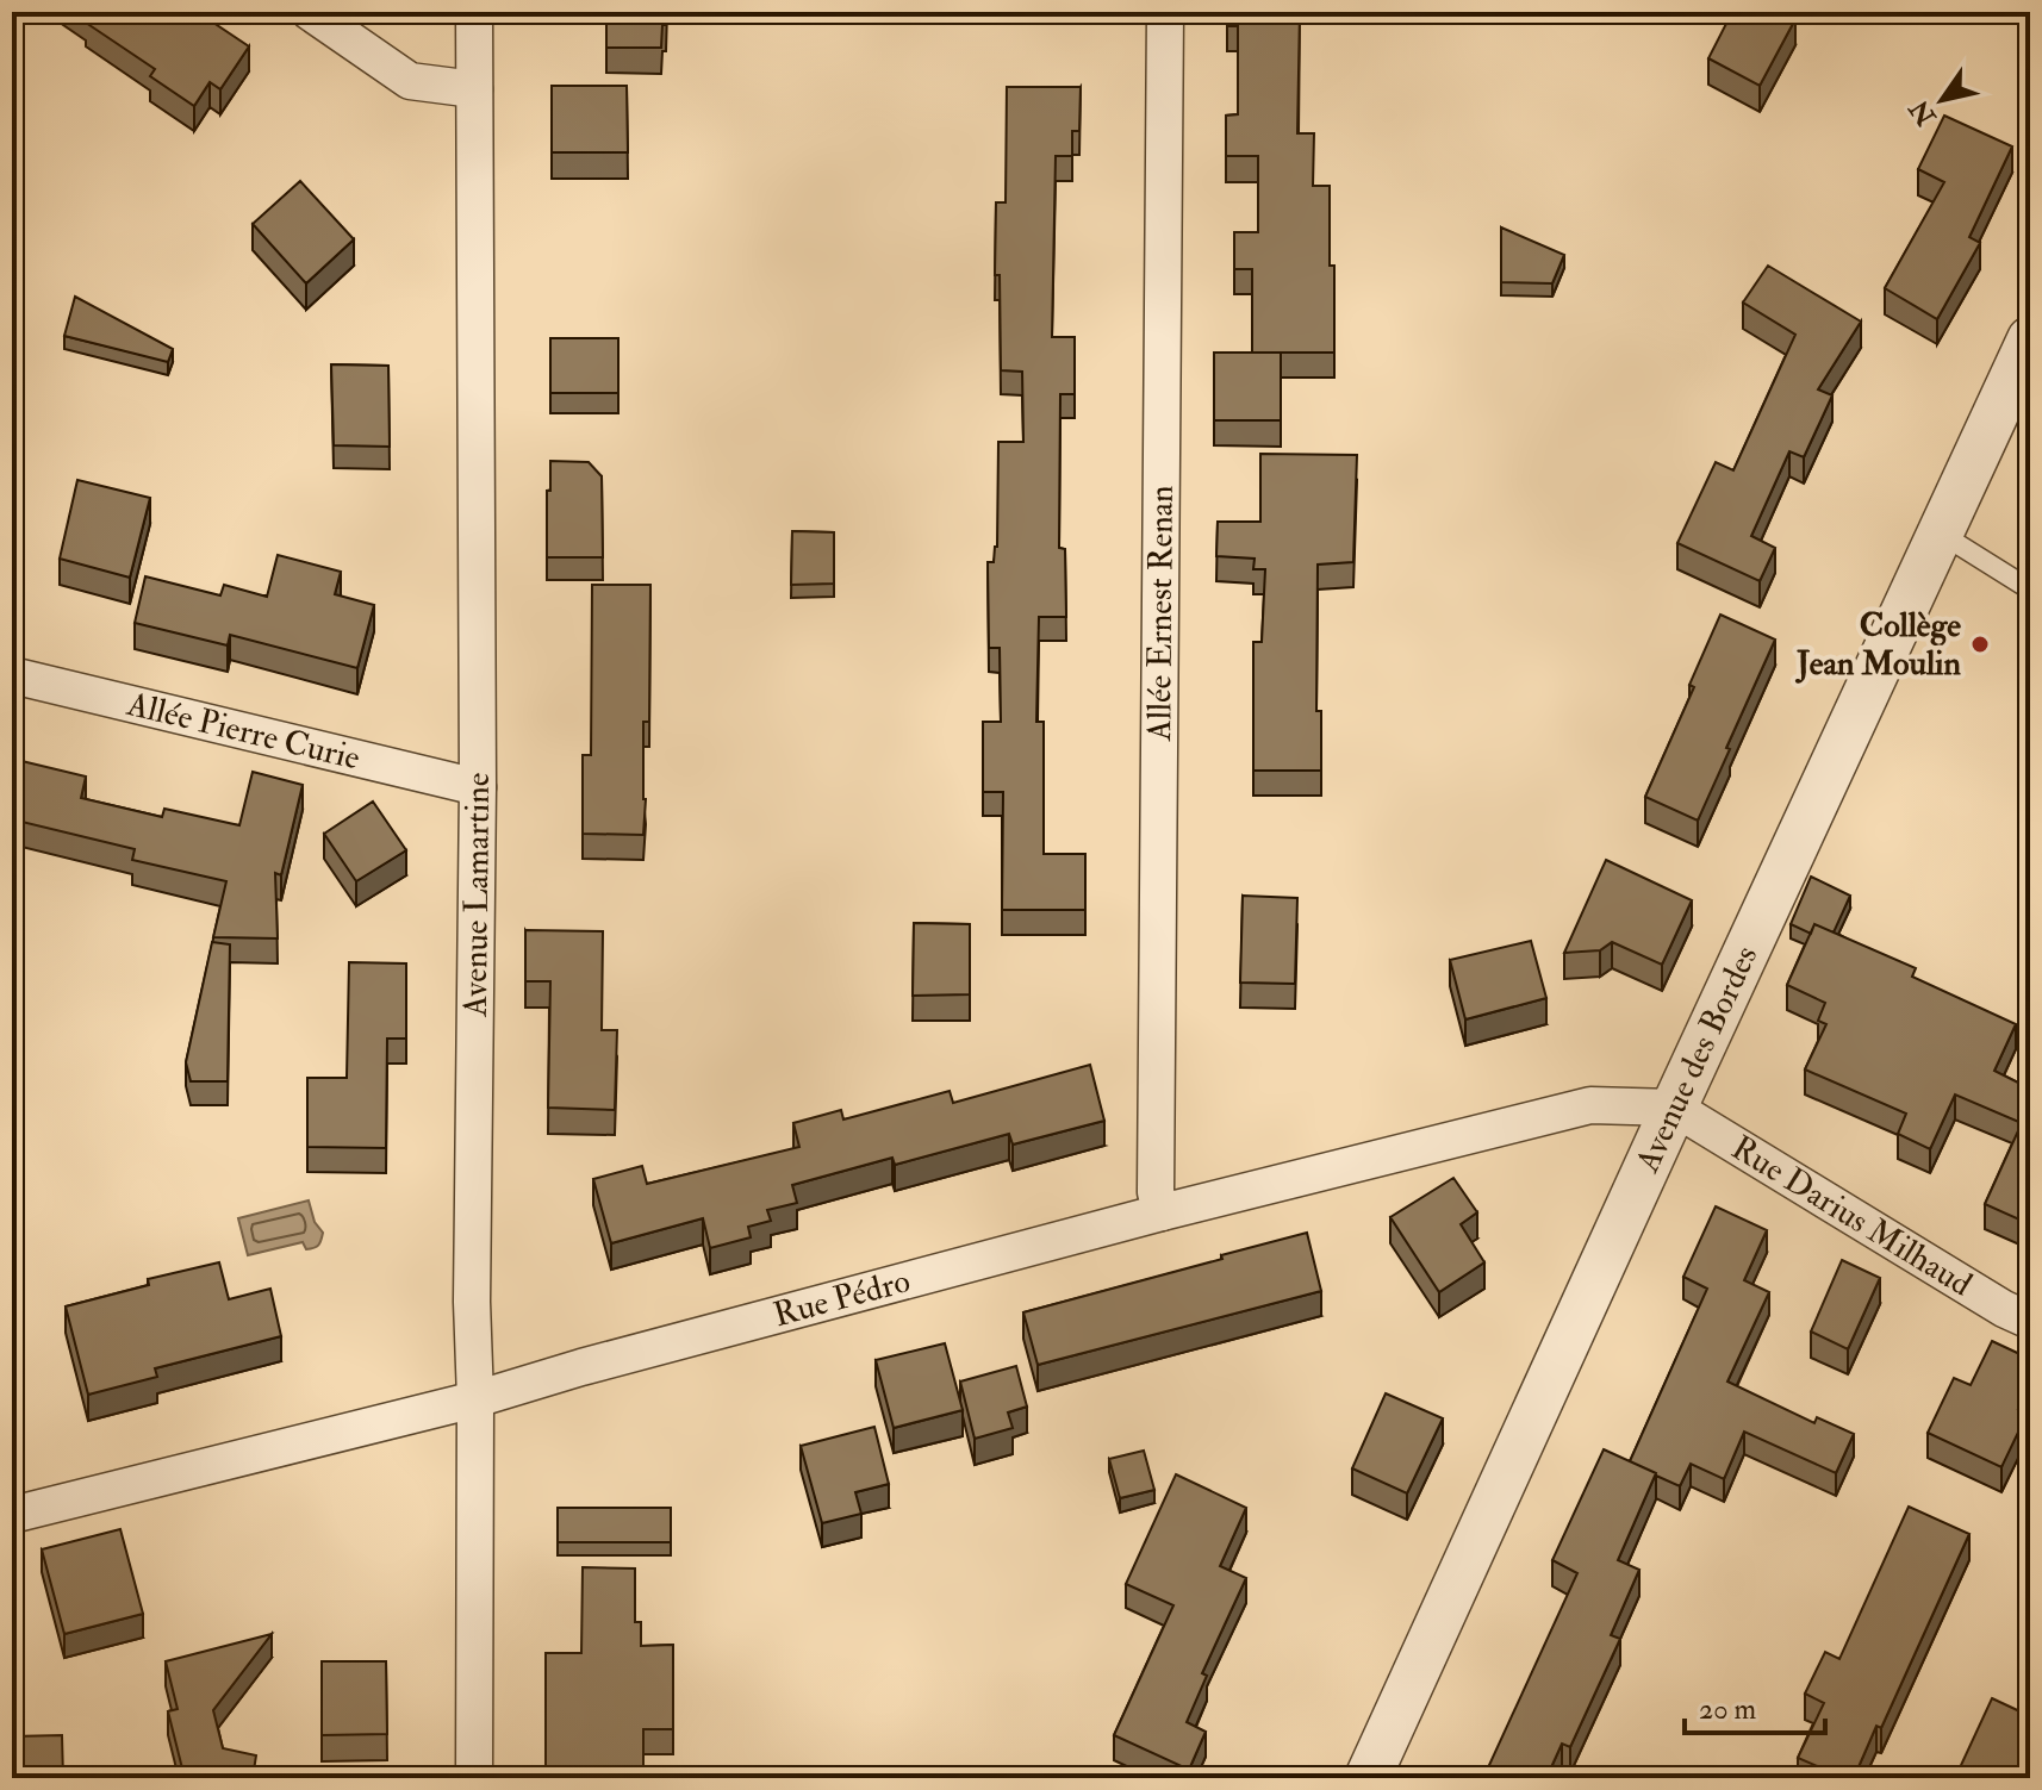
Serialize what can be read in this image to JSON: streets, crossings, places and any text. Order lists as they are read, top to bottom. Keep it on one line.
{"streets":{"street":["Allée Ernest Renan","Allée Pierre Curie","Avenue Lamartine","Avenue des Bordes","Rue Darius Milhaud","Rue Pédro"]},"crossings":[["Allée Ernest Renan","Rue Pédro"],["Allée Pierre Curie","Avenue Lamartine"],["Avenue Lamartine","Rue Pédro"],["Avenue des Bordes","Rue Darius Milhaud"],["Avenue des Bordes","Rue Pédro"],["Rue Darius Milhaud","Rue Pédro"]],"places":["Collège Jean Moulin"],"scale_bar":"20 m","north":"bottom left"}
